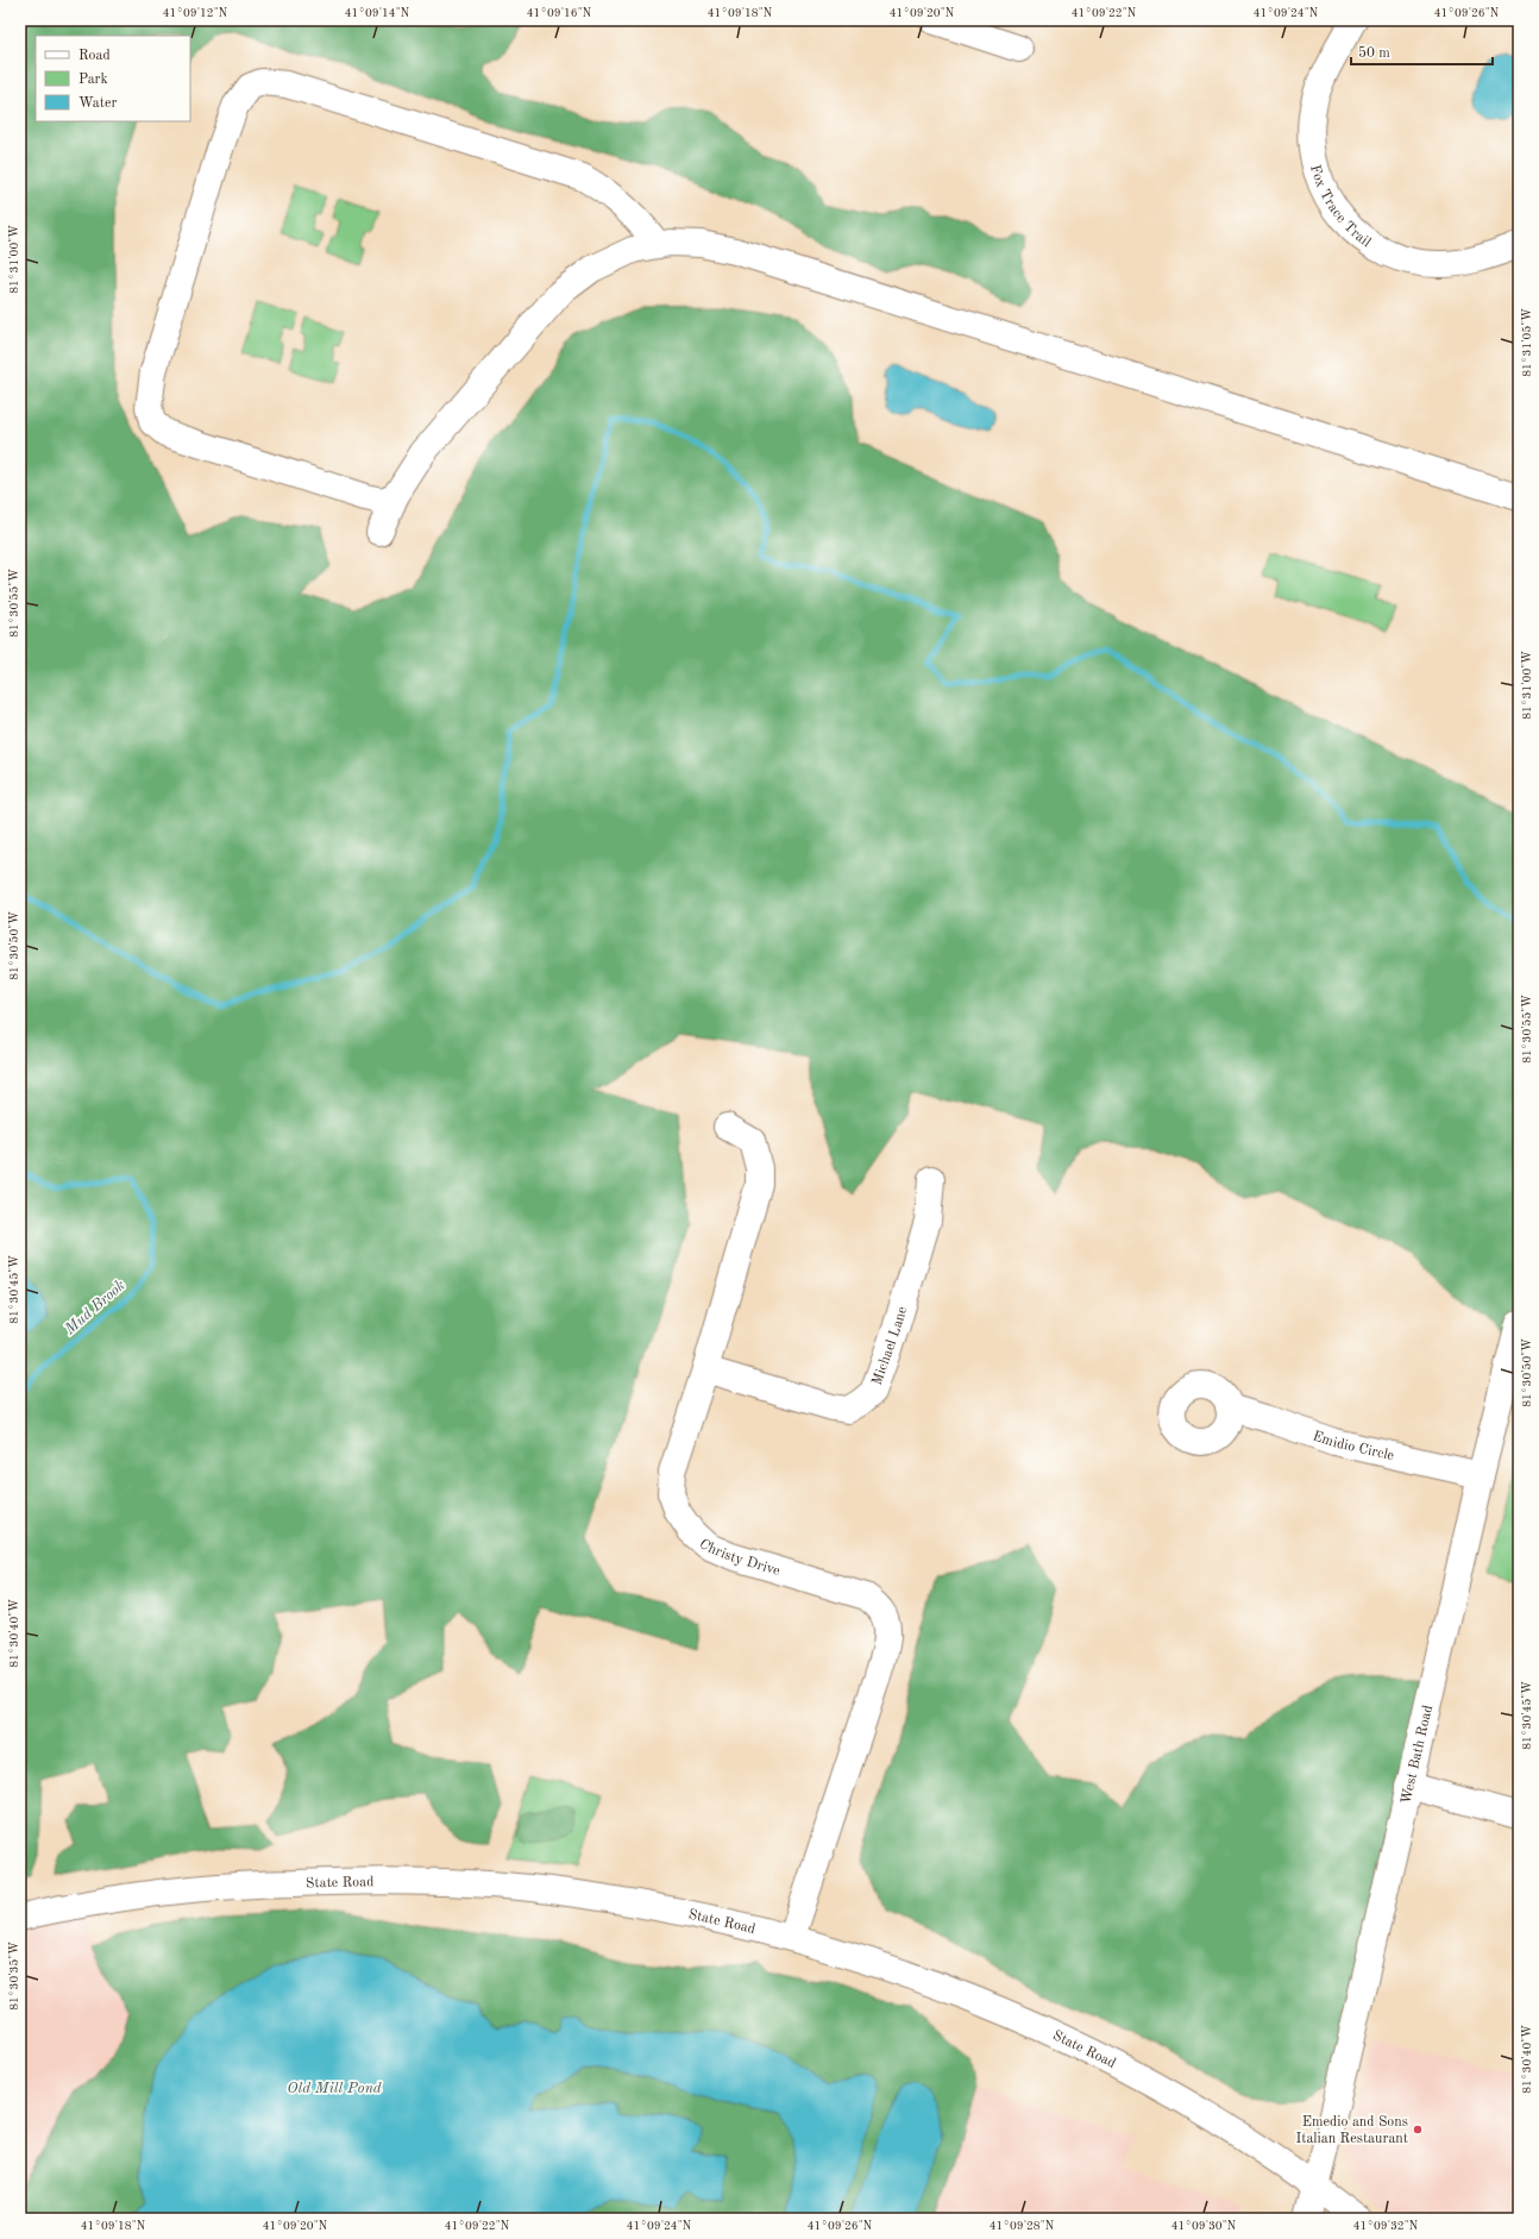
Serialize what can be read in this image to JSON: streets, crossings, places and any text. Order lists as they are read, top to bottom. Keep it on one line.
{"streets":{"street":["Fox Trace Trail","Michael Lane","Emidio Circle","Christy Drive","West Bath Road","State Road"]},"crossings":[["Michael Lane","Christy Drive"],["Emidio Circle","West Bath Road"],["Christy Drive","State Road"],["West Bath Road","State Road"]],"water":["Mud Brook","Old Mill Pond"],"places":["Emedio and Sons Italian Restaurant"],"legend":["Road","Park","Water"],"scale_bar":"50 m","coordinates":["41°09'12\"N","41°09'14\"N","41°09'16\"N","41°09'18\"N","41°09'20\"N","41°09'22\"N","41°09'24\"N","41°09'26\"N","81°31'00\"W","81°31'05\"W","81°30'55\"W","81°30'50\"W","81°30'45\"W","81°30'40\"W","81°30'35\"W","41°09'28\"N","41°09'30\"N","41°09'32\"N"]}
